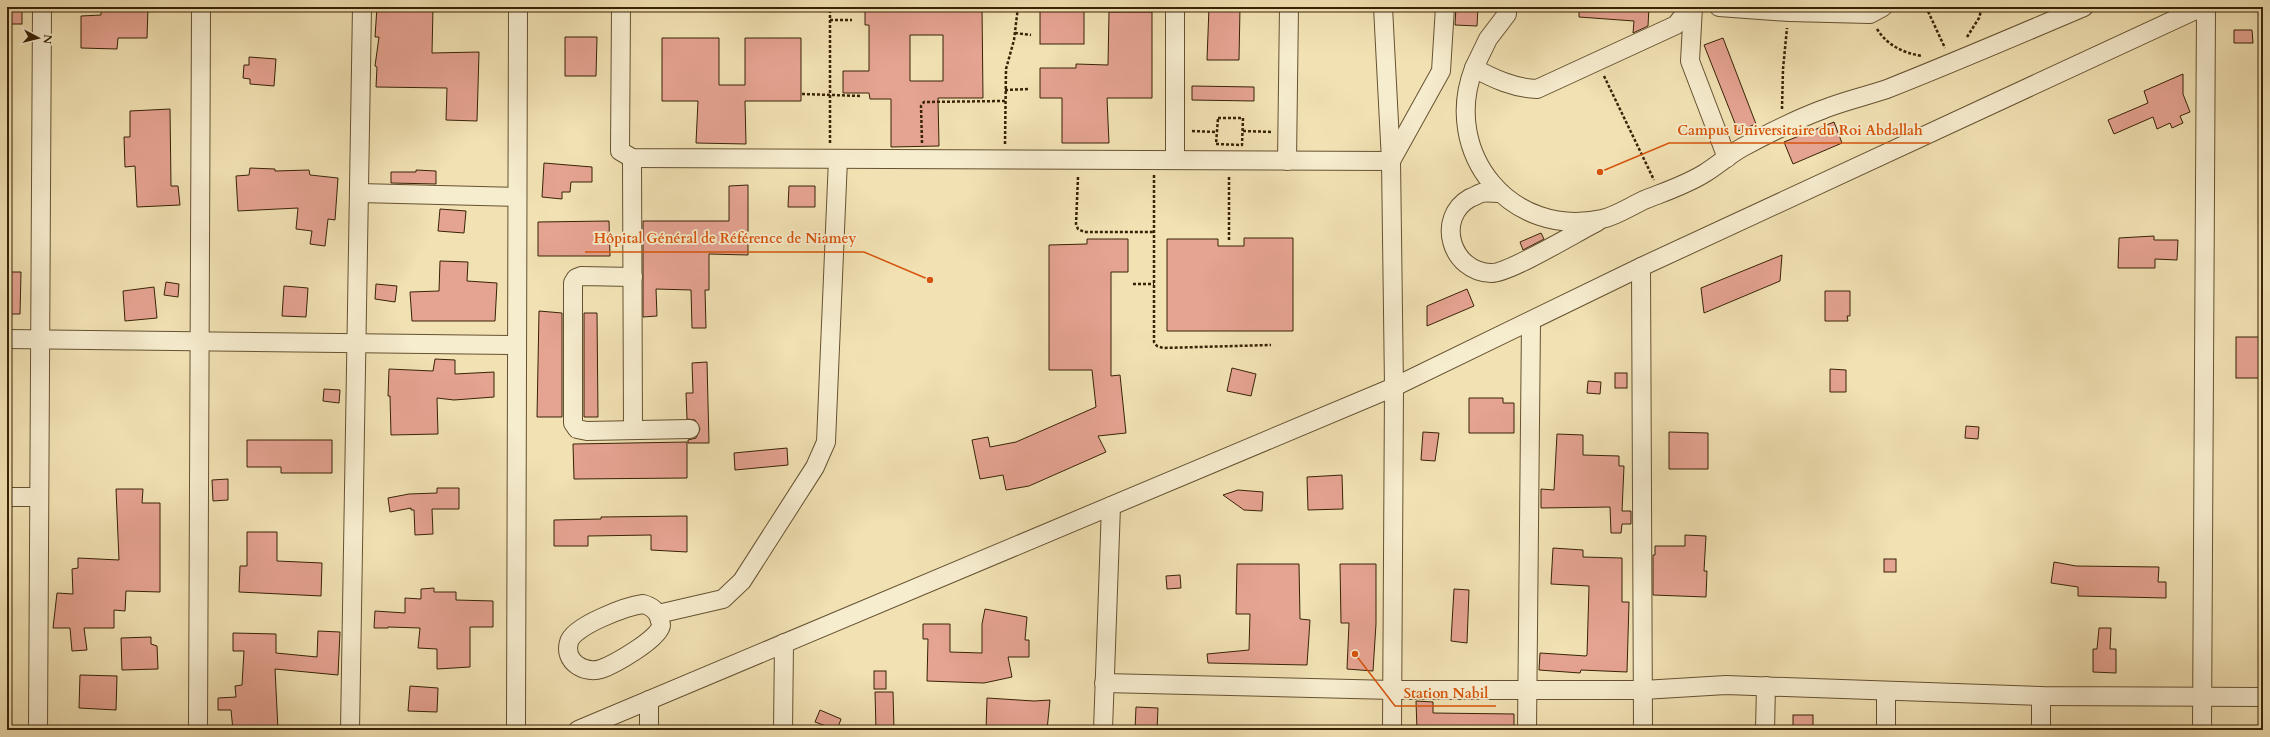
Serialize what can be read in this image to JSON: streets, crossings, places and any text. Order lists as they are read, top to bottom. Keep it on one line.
{"places":["Campus Universitaire du Roi Abdallah","Hôpital Général de Référence de Niamey","Station Nabil"],"north":"right"}
